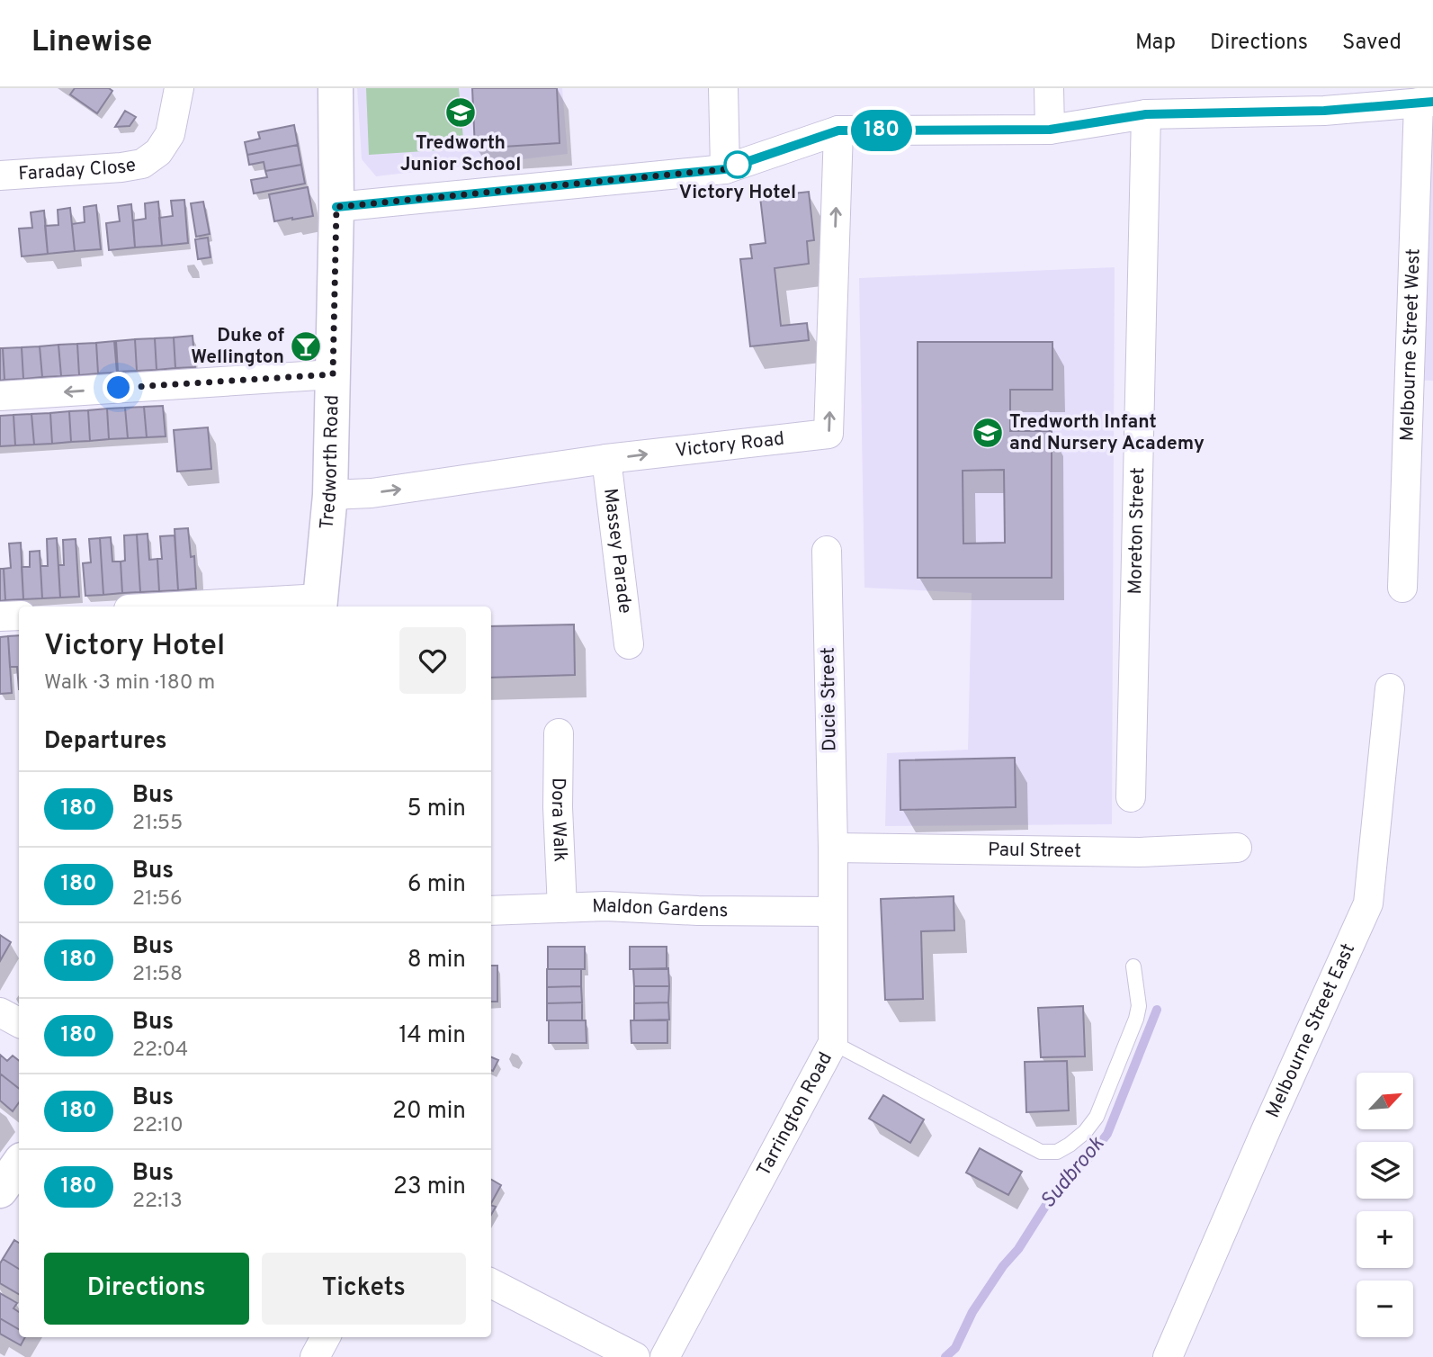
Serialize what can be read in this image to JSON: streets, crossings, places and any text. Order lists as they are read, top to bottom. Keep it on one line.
{"streets":{"street":["Faraday Close","Melbourne Street West","Victory Road","Tredworth Road","Moreton Street","Massey Parade","Ducie Street","Dora Walk","Paul Street","Maldon Gardens","Melbourne Street East","Tarrington Road"]},"crossings":[["Victory Road","Tredworth Road"],["Victory Road","Massey Parade"],["Ducie Street","Paul Street"],["Ducie Street","Tarrington Road"],["Dora Walk","Maldon Gardens"],["Paul Street","Tarrington Road"],["Maldon Gardens","Tarrington Road"]],"water":["Sudbrook"],"places":{"school or university":["Tredworth Junior School","Tredworth Infant and Nursery Academy"],"other":["Victory Hotel"],"bar":["Duke of Wellington"]},"lines":["bus line 180"],"north":"top right","page":{"header":"Linewise","nav":["Map","Directions","Saved"],"on_map":"180","heading":[["Victory Hotel","Walk · 3 min · 180 m"],"Departures"],"list":[{"mark":"180","name":"Bus","note":"21:55","value":"5 min"},{"mark":"180","name":"Bus","note":"21:56","value":"6 min"},{"mark":"180","name":"Bus","note":"21:58","value":"8 min"},{"mark":"180","name":"Bus","note":"22:04","value":"14 min"},{"mark":"180","name":"Bus","note":"22:10","value":"20 min"},{"mark":"180","name":"Bus","note":"22:13","value":"23 min"}],"map_buttons":["+","−"],"buttons":["Directions","Tickets"]}}
